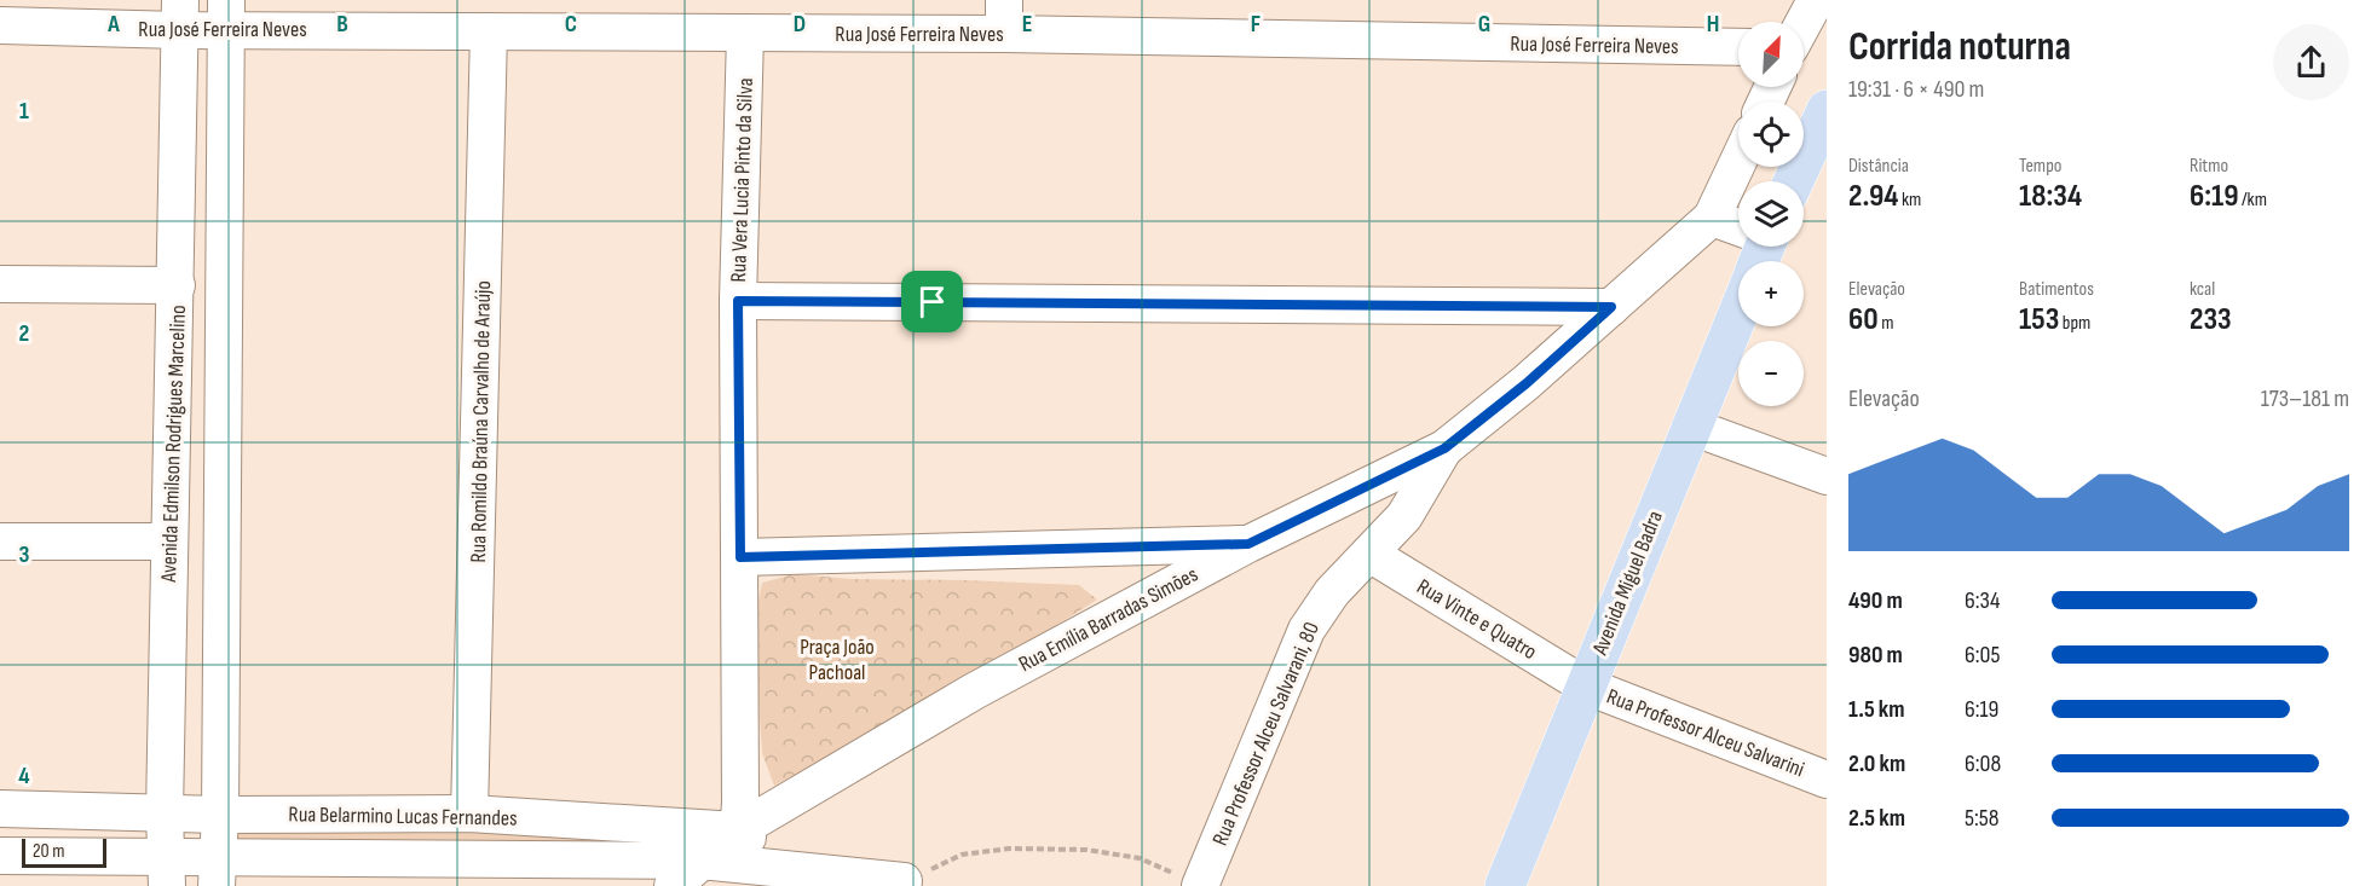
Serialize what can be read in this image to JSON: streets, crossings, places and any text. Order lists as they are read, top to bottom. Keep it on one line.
{"streets":{"main road":["Avenida Miguel Badra"],"street":["Rua José Ferreira Neves","Rua Vera Lucia Pinto da Silva","Rua Romildo Braúna Carvalho de Araújo","Avenida Edmilson Rodrigues Marcelino","Rua Emília Barradas Simões","Rua Vinte e Quatro","Rua Professor Alceu Salvarini","Rua Professor Alceu Salvarani, 80","Rua Belarmino Lucas Fernandes"]},"crossings":[["Rua José Ferreira Neves","Rua Vera Lucia Pinto da Silva"],["Rua José Ferreira Neves","Rua Romildo Braúna Carvalho de Araújo"],["Rua José Ferreira Neves","Avenida Edmilson Rodrigues Marcelino"],["Rua Vera Lucia Pinto da Silva","Rua Emília Barradas Simões"],["Rua Vera Lucia Pinto da Silva","Rua Belarmino Lucas Fernandes"],["Rua Romildo Braúna Carvalho de Araújo","Rua Belarmino Lucas Fernandes"],["Avenida Edmilson Rodrigues Marcelino","Rua Belarmino Lucas Fernandes"],["Avenida Miguel Badra","Rua Vinte e Quatro"],["Avenida Miguel Badra","Rua Professor Alceu Salvarini"],["Rua Emília Barradas Simões","Rua Professor Alceu Salvarani, 80"],["Rua Emília Barradas Simões","Rua Belarmino Lucas Fernandes"],["Rua Vinte e Quatro","Rua Professor Alceu Salvarini"],["Rua Vinte e Quatro","Rua Professor Alceu Salvarani, 80"]],"parks":["Praça João Pachoal"],"scale_bar":"20 m","north":"top right","page":{"heading":["Corrida noturna","19:31 · 6 × 490 m"],"map_buttons":["+","−"],"stats":[["Distância","2.94 km"],["Tempo","18:34"],["Ritmo","6:19 /km"],["Elevação","60 m"],["Batimentos","153 bpm"],["kcal","233"]],"chart":["Elevação","173–181 m"],"list":[{"name":"490 m","note":"6:34"},{"name":"980 m","note":"6:05"},{"name":"1.5 km","note":"6:19"},{"name":"2.0 km","note":"6:08"},{"name":"2.5 km","note":"5:58"}],"scale":"20 m"},"grid":{"columns":["A","B","C","D","E","F","G","H"],"rows":["1","2","3","4"]}}
